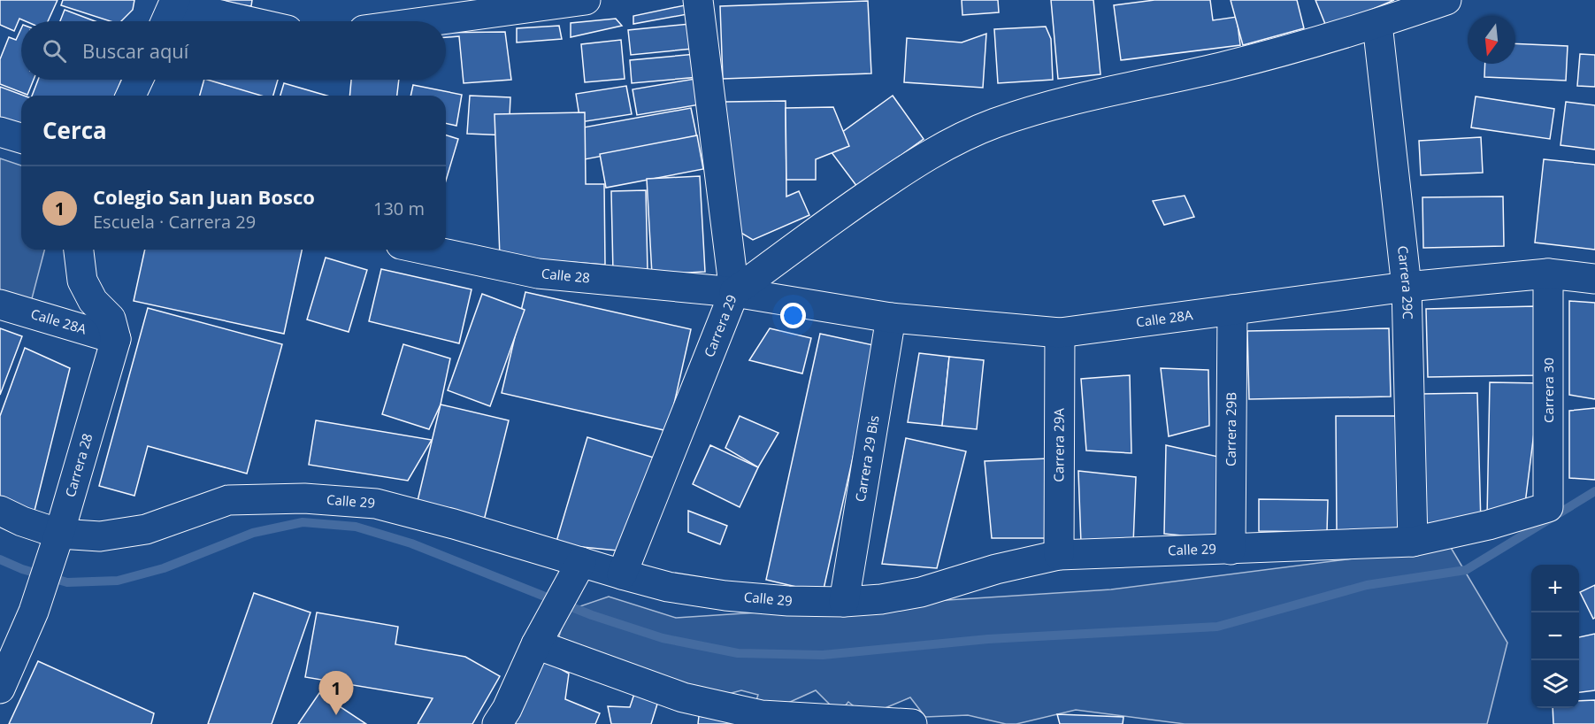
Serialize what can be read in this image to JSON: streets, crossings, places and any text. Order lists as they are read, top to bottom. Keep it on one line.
{"streets":{"street":["Calle 28","Carrera 29C","Calle 28A","Carrera 29","Carrera 30","Carrera 29B","Carrera 29A","Carrera 29 Bis","Carrera 28","Calle 29"]},"crossings":[["Calle 28","Calle 28A"],["Calle 28","Carrera 29"],["Carrera 29C","Calle 28A"],["Carrera 29C","Calle 29"],["Calle 28A","Carrera 29"],["Calle 28A","Carrera 30"],["Calle 28A","Carrera 29B"],["Calle 28A","Carrera 29A"],["Calle 28A","Carrera 29 Bis"],["Calle 28A","Carrera 28"],["Carrera 29","Calle 29"],["Carrera 30","Calle 29"],["Carrera 29B","Calle 29"],["Carrera 29A","Calle 29"],["Carrera 29 Bis","Calle 29"],["Carrera 28","Calle 29"]],"north":"bottom","page":{"search":"Buscar aquí","heading":"Cerca","list":[{"mark":"1","name":"Colegio San Juan Bosco","note":"Escuela · Carrera 29","value":"130 m"}],"map_buttons":["+","−"],"pins":"1"}}
